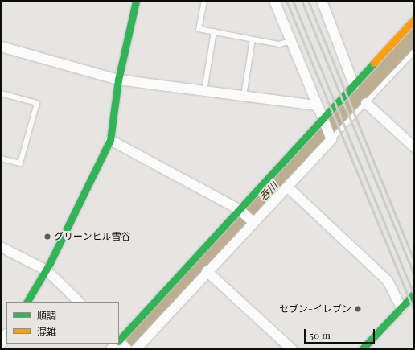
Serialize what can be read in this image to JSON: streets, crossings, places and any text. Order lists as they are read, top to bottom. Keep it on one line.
{"water":["呑川"],"places":["グリーンヒル雪谷","セブン-イレブン"],"legend":["順調","混雑"],"scale_bar":"50 m"}
